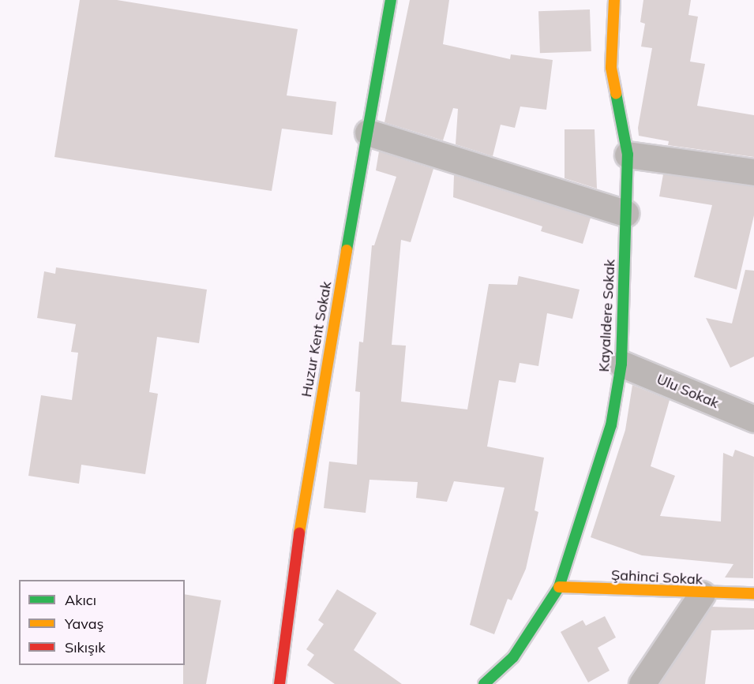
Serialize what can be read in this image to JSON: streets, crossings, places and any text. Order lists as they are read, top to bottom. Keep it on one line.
{"streets":{"street":["Kayalıdere Sokak","Huzur Kent Sokak","Ulu Sokak","Şahinci Sokak"]},"crossings":[["Kayalıdere Sokak","Ulu Sokak"],["Kayalıdere Sokak","Şahinci Sokak"]],"legend":["Akıcı","Yavaş","Sıkışık"]}
